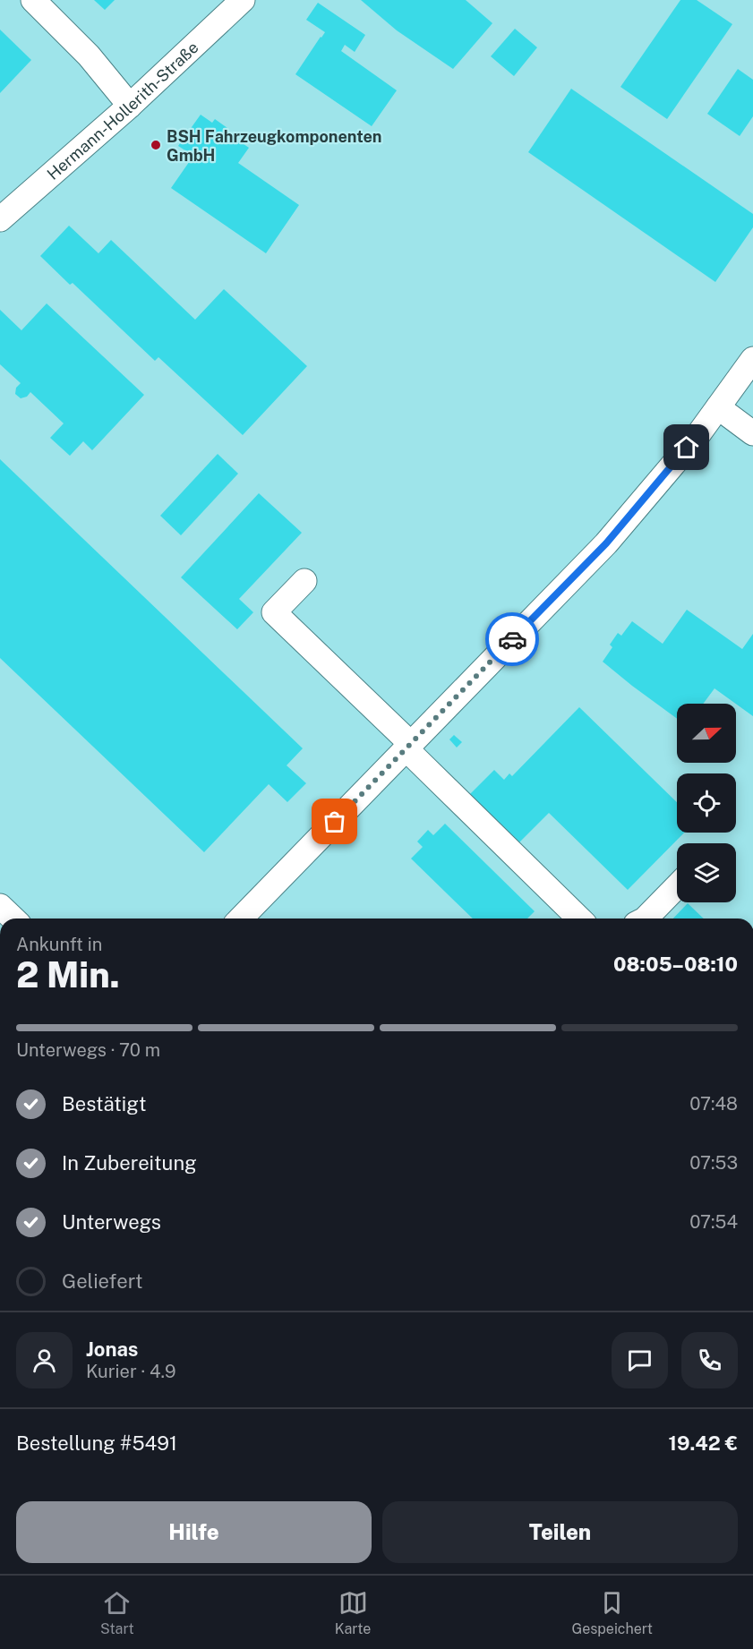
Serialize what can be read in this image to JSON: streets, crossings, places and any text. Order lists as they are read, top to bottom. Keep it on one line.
{"streets":{"street":["Hermann-Hollerith-Straße"]},"places":["BSH Fahrzeugkomponenten GmbH"],"north":"right","page":{"heading":["2 Min.","Ankunft in","08:05–08:10"],"panel":["Jonas","Kurier · 4.9","Bestellung #5491","19.42 €"],"bar":"Unterwegs · 70 m","list":[["Bestätigt","07:48"],["In Zubereitung","07:53"],["Unterwegs","07:54"],"Geliefert"],"buttons":["Hilfe","Teilen"],"tabs":["Start","Karte","Gespeichert"]}}
